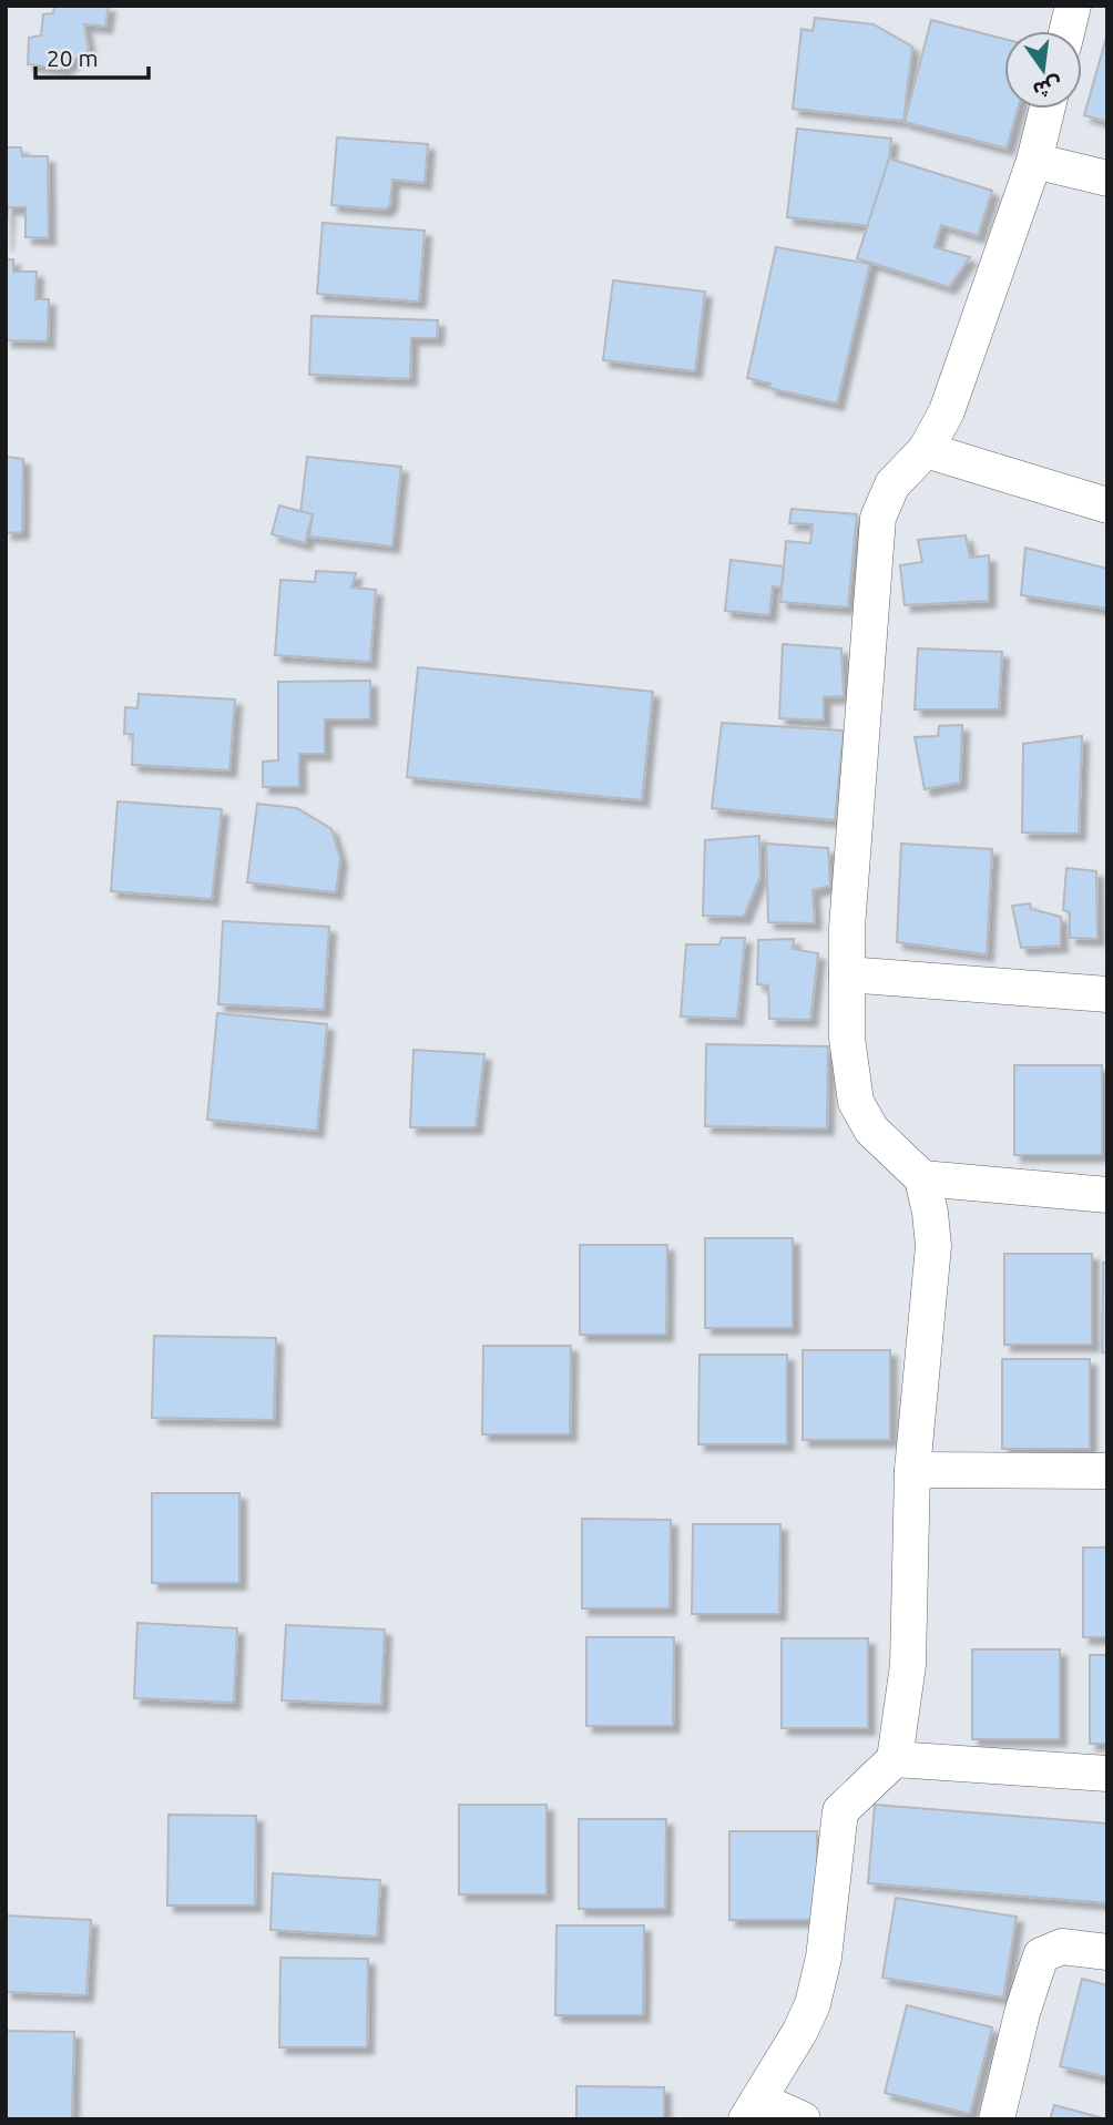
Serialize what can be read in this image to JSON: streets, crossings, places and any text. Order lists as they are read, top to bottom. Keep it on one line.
{"scale_bar":"20 m","north":"bottom"}
